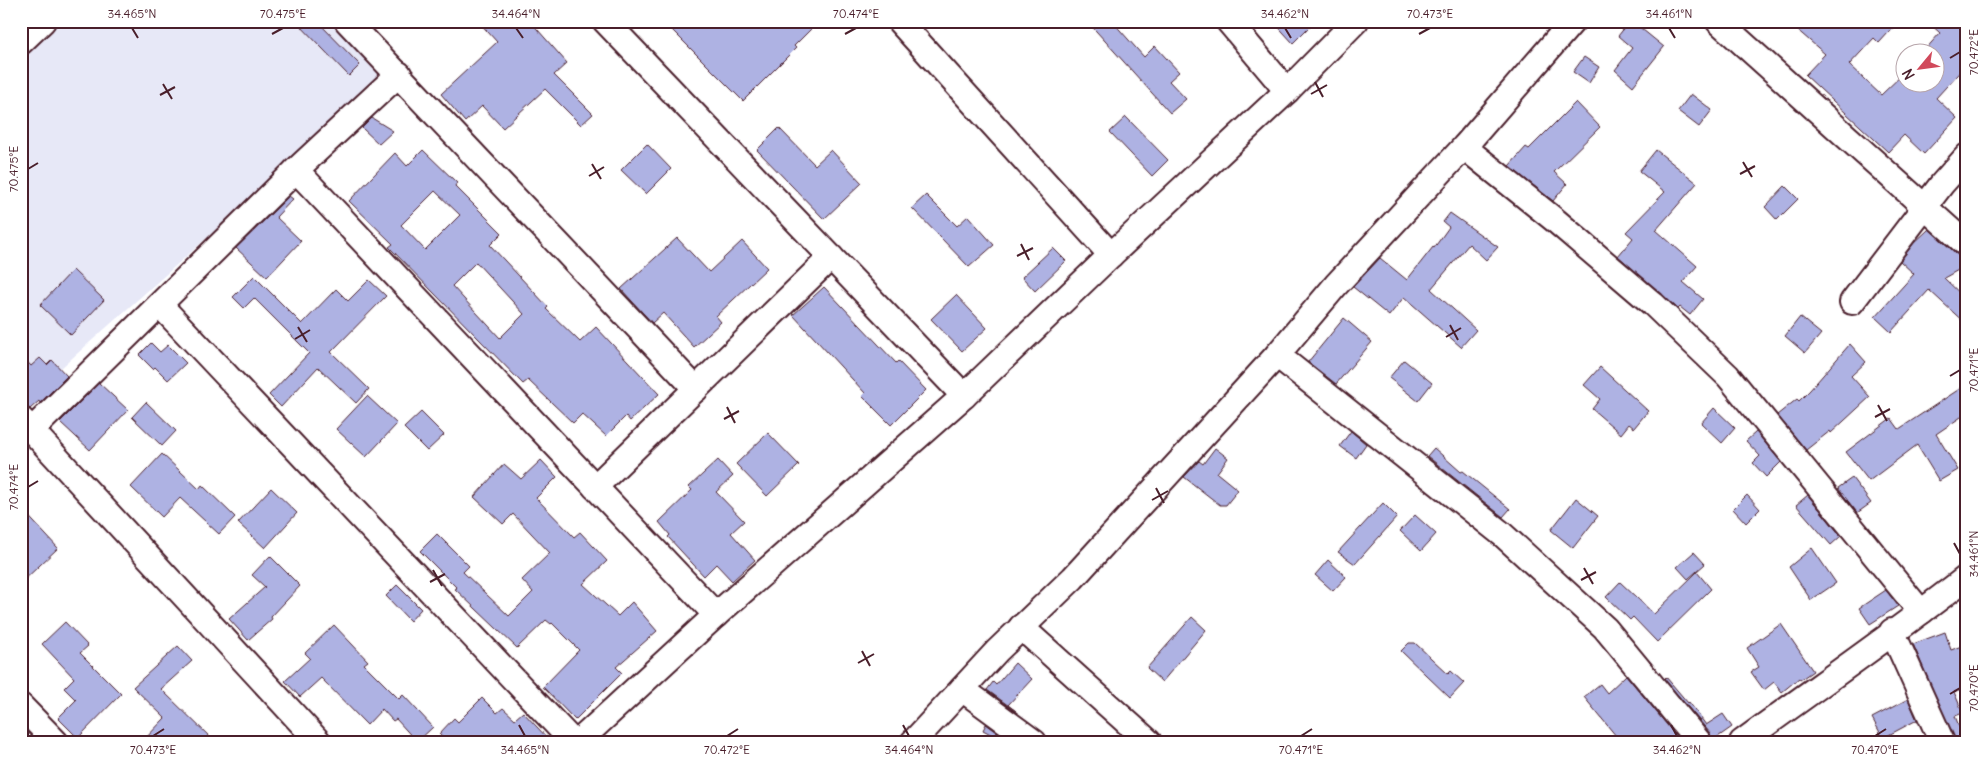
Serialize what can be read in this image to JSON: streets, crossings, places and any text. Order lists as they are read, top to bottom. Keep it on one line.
{"north":"bottom left","coordinates":["34.465°N","70.475°E","34.464°N","70.474°E","34.462°N","70.473°E","34.461°N","70.472°E","70.471°E","70.470°E"]}
